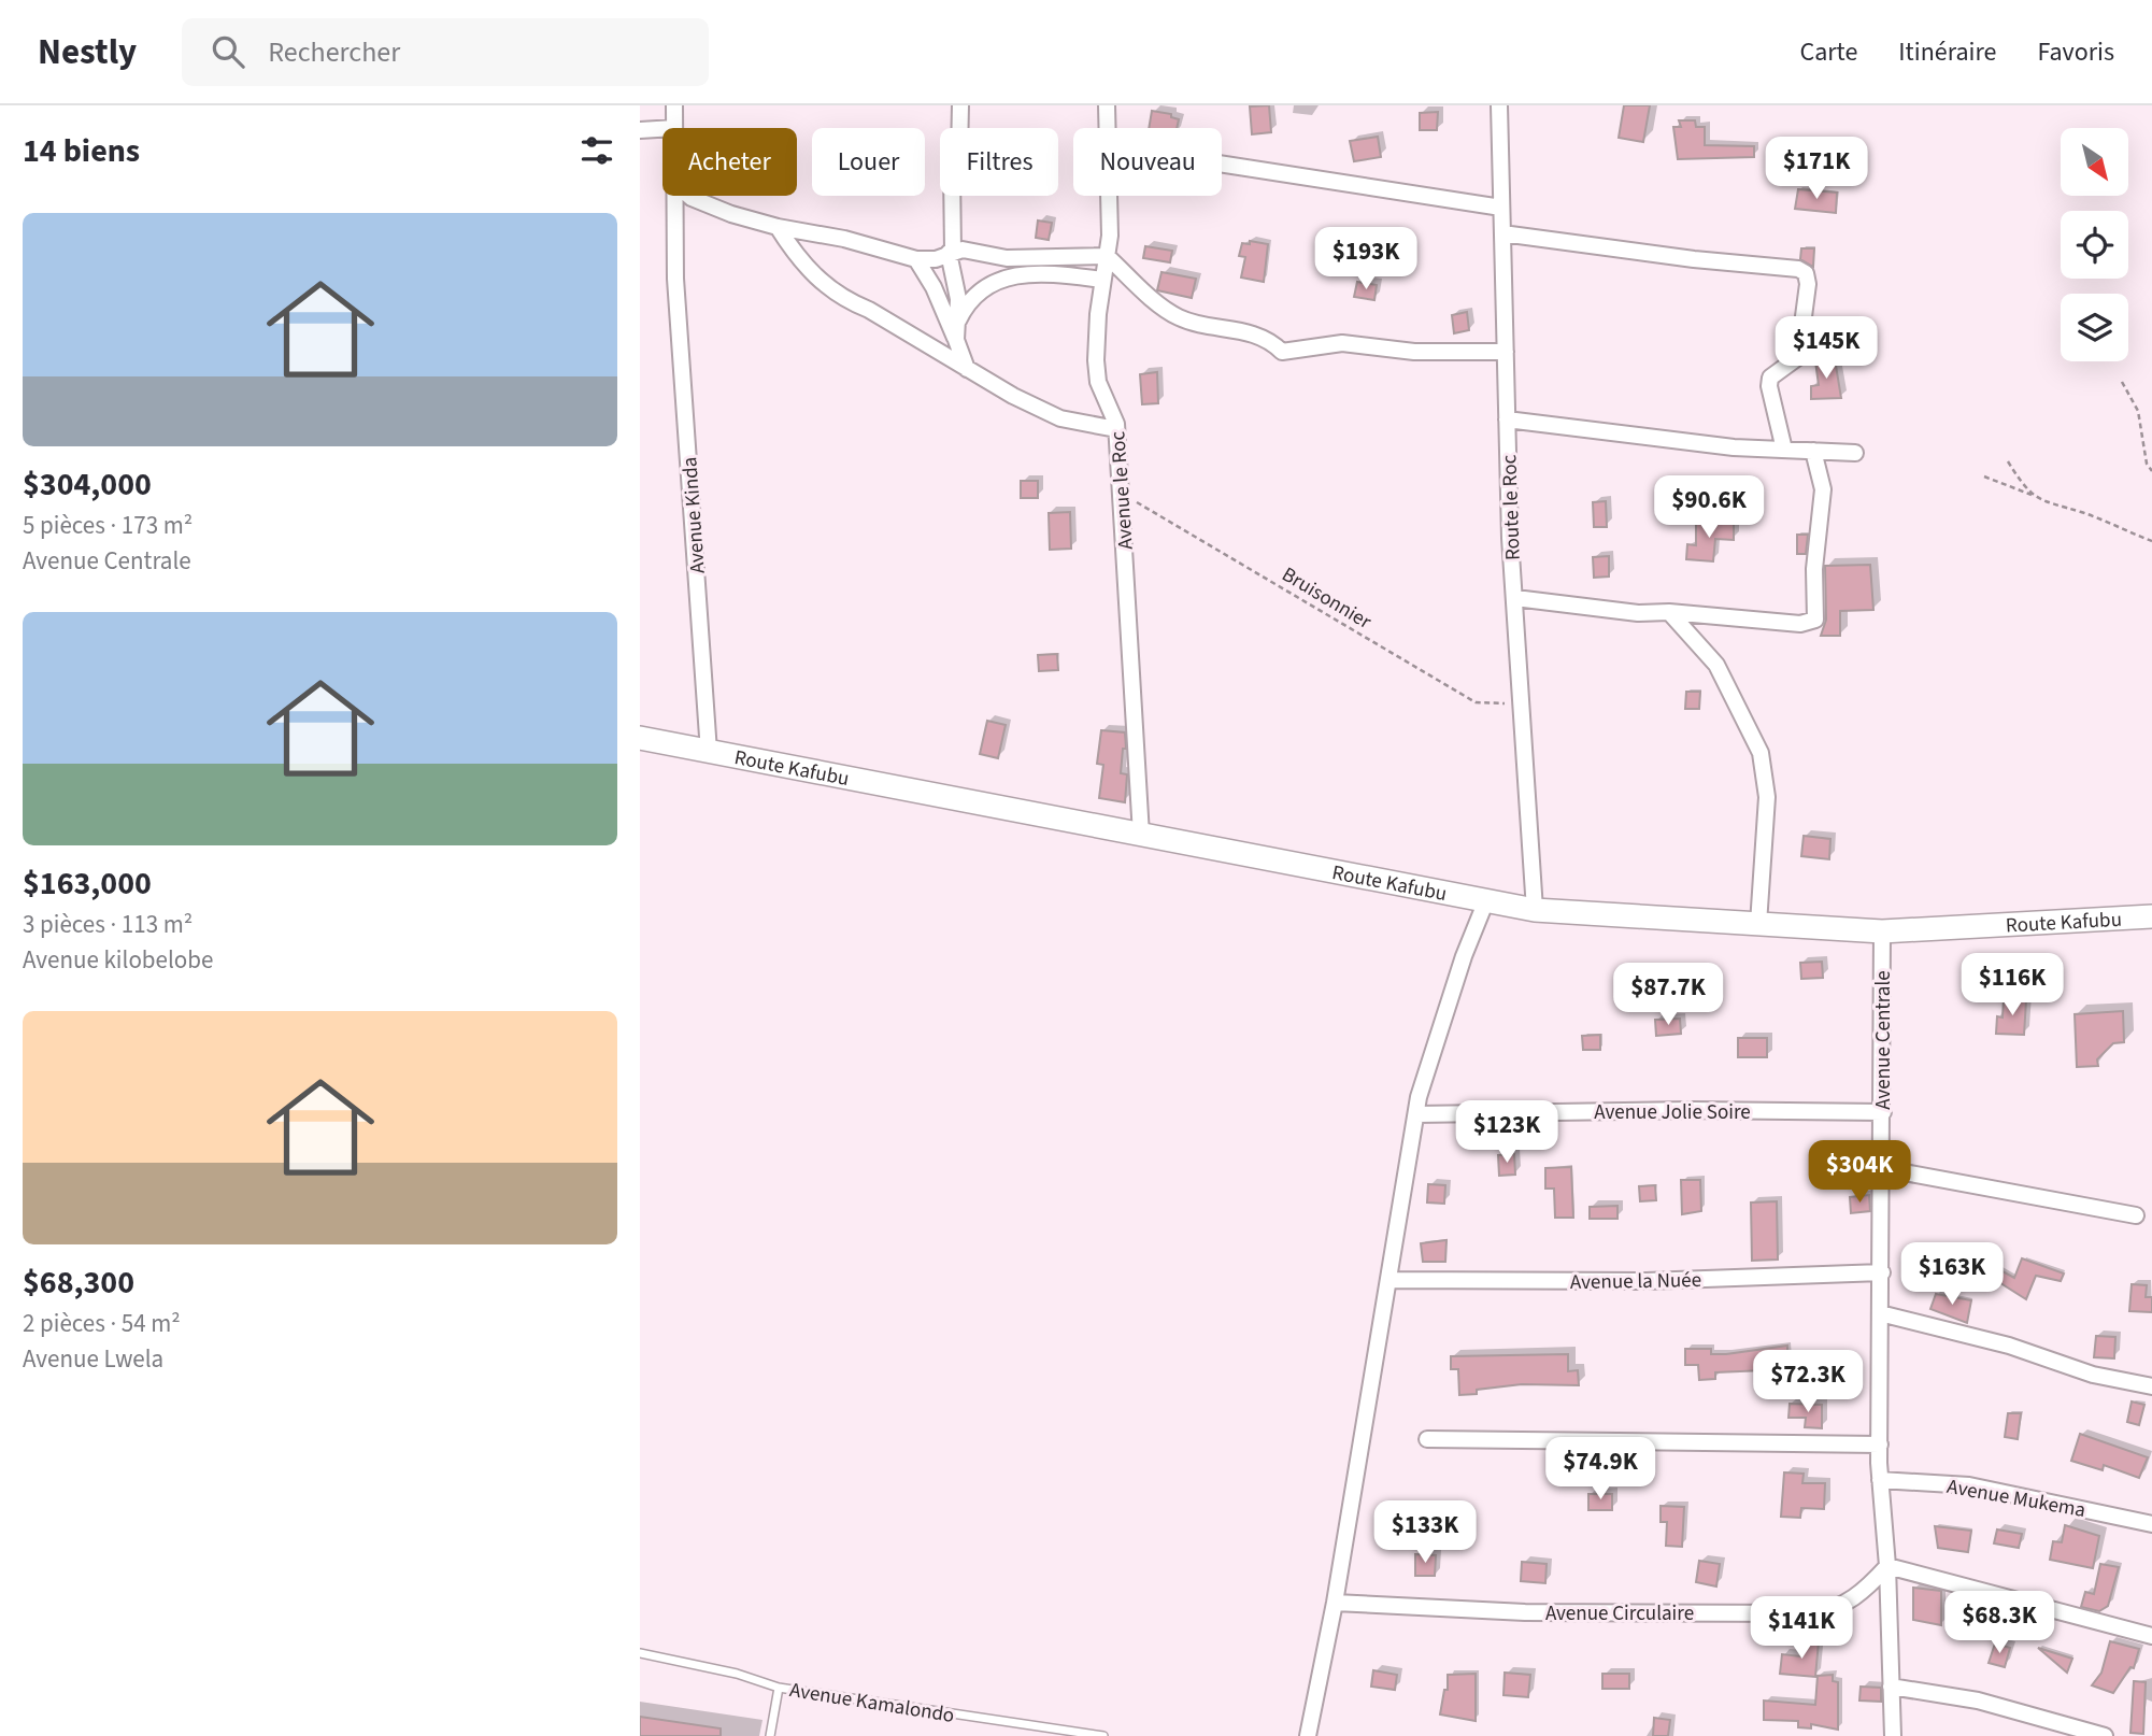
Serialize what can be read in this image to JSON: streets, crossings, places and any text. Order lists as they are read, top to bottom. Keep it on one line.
{"streets":{"main road":["Route Kafubu"],"street":["Avenue le Roc","Route le Roc","Avenue Kinda","Avenue Centrale","Avenue Jolie Soire","Avenue la Nuée","Avenue Mukema","Avenue Circulaire"],"lane":["Avenue Kamalondo"],"path":["Bruisonnier"]},"crossings":[["Avenue le Roc","Bruisonnier"],["Avenue le Roc","Route Kafubu"],["Route le Roc","Bruisonnier"],["Route le Roc","Route Kafubu"],["Avenue Kinda","Route Kafubu"],["Route Kafubu","Avenue Centrale"],["Avenue Centrale","Avenue Jolie Soire"],["Avenue Centrale","Avenue la Nuée"],["Avenue Centrale","Avenue Mukema"],["Avenue Centrale","Avenue Circulaire"]],"north":"bottom right","page":{"header":"Nestly","search":"Rechercher","nav":["Carte","Itinéraire","Favoris"],"heading":"14 biens","chip":["Acheter","Louer","Filtres","Nouveau"],"price":["$171K","$193K","$145K","$90.6K","$116K","$87.7K","$123K","$304K","$163K","$72.3K","$74.9K","$133K","$68.3K","$141K"],"list":[{"name":"$304,000","note":"5 pièces · 173 m² · Avenue Centrale"},{"name":"$163,000","note":"3 pièces · 113 m² · Avenue kilobelobe"},{"name":"$68,300","note":"2 pièces · 54 m² · Avenue Lwela"}]}}
